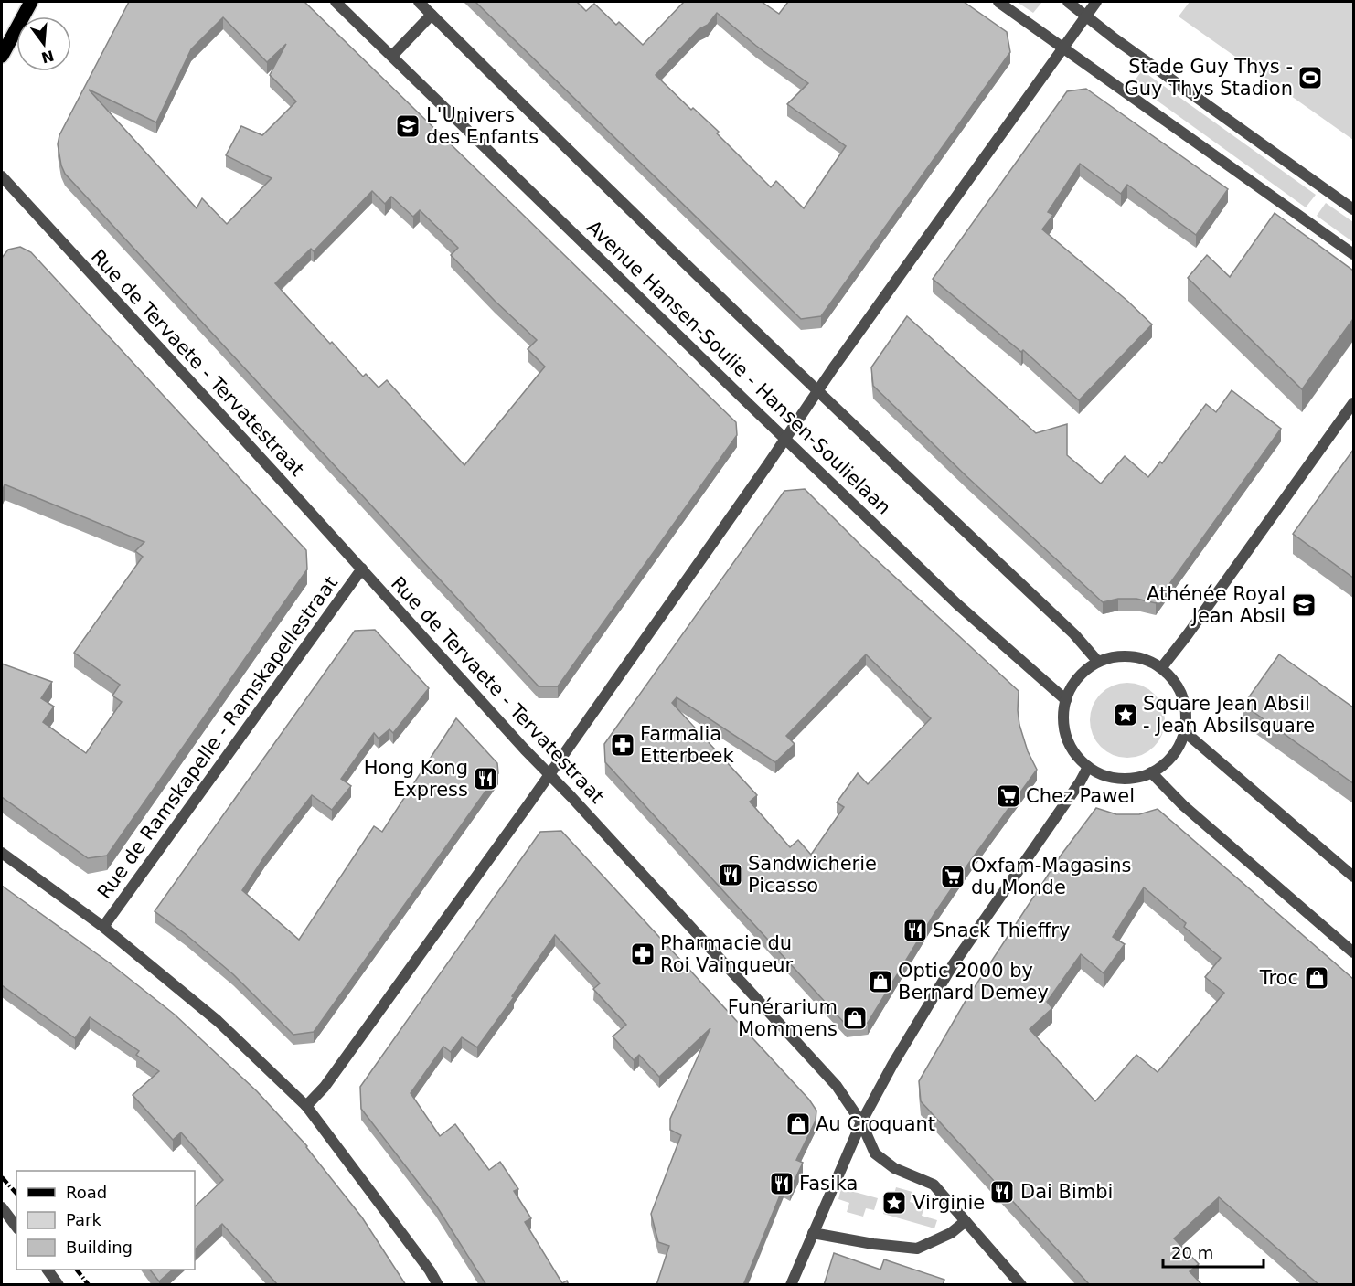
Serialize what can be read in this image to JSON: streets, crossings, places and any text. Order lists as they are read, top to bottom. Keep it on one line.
{"streets":{"street":["Rue de Tervaete - Tervatestraat","Avenue Hansen-Soulie - Hansen-Soulielaan","Rue de Ramskapelle - Ramskapellestraat"]},"crossings":[["Rue de Tervaete - Tervatestraat","Rue de Ramskapelle - Ramskapellestraat"]],"places":{"sports":["Stade Guy Thys - Guy Thys Stadion"],"school or university":["L'Univers des Enfants","Athénée Royal Jean Absil"],"place":["Square Jean Absil - Jean Absilsquare","Virginie"],"pharmacy":["Farmalia Etterbeek","Pharmacie du Roi Vainqueur"],"restaurant":["Hong Kong Express","Sandwicherie Picasso","Snack Thieffry","Fasika","Dai Bimbi"],"supermarket":["Chez Pawel","Oxfam-Magasins du Monde"],"shop":["Troc","Optic 2000 by Bernard Demey","Funérarium Mommens","Au Croquant"]},"legend":["Road","Park","Building"],"scale_bar":"20 m","north":"bottom"}
